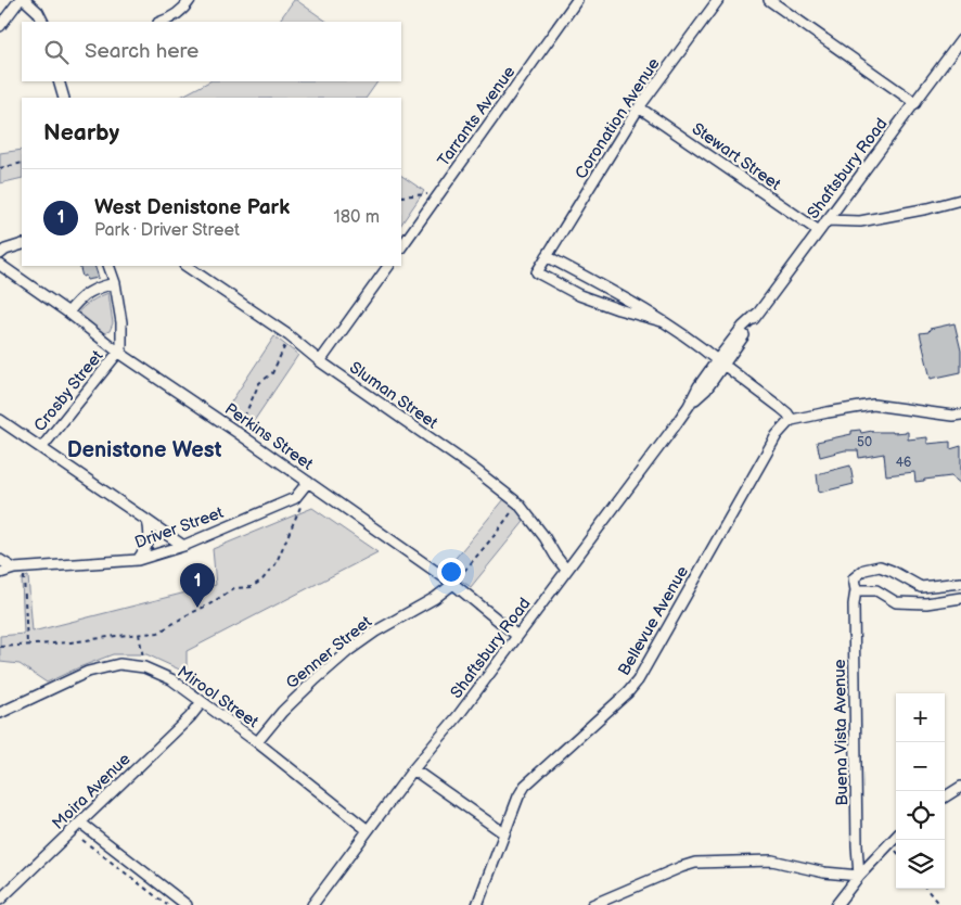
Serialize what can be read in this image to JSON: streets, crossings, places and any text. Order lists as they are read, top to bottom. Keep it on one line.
{"streets":{"street":["Tarrants Avenue","Coronation Avenue","Stewart Street","Shaftsbury Road","Crosby Street","Sluman Street","Perkins Street","Driver Street","Bellevue Avenue","Genner Street","Mirool Street","Buena Vista Avenue","Moira Avenue"]},"crossings":[["Coronation Avenue","Stewart Street"],["Stewart Street","Shaftsbury Road"],["Shaftsbury Road","Sluman Street"],["Shaftsbury Road","Perkins Street"],["Shaftsbury Road","Mirool Street"],["Crosby Street","Perkins Street"],["Perkins Street","Driver Street"],["Perkins Street","Genner Street"],["Genner Street","Mirool Street"],["Mirool Street","Moira Avenue"]],"districts":["Denistone West"],"house_numbers":["50","46"],"page":{"search":"Search here","heading":"Nearby","list":[{"mark":"1","name":"West Denistone Park","note":"Park · Driver Street","value":"180 m"}],"pins":"1","map_buttons":["+","−"]}}
